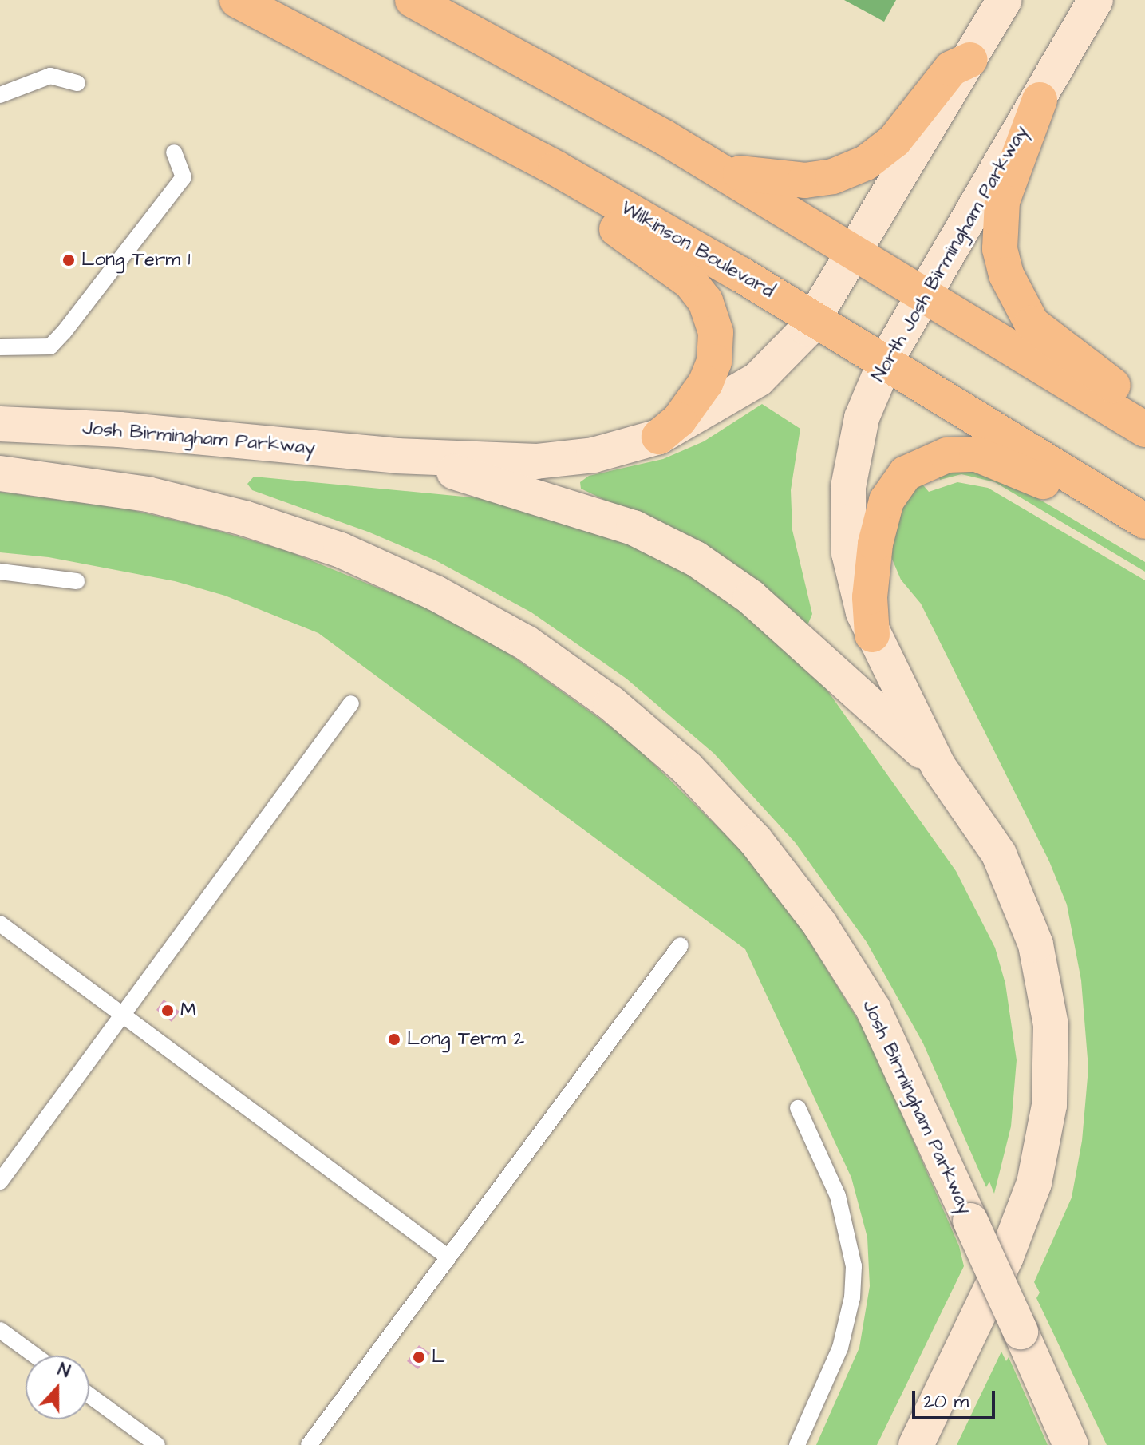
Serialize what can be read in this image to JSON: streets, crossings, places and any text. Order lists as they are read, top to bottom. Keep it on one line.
{"streets":{"main road":["Wilkinson Boulevard","North Josh Birmingham Parkway","Josh Birmingham Parkway"]},"crossings":[["Wilkinson Boulevard","North Josh Birmingham Parkway"]],"places":["Long Term 1","M","Long Term 2","L"],"scale_bar":"20 m","north":"top"}
